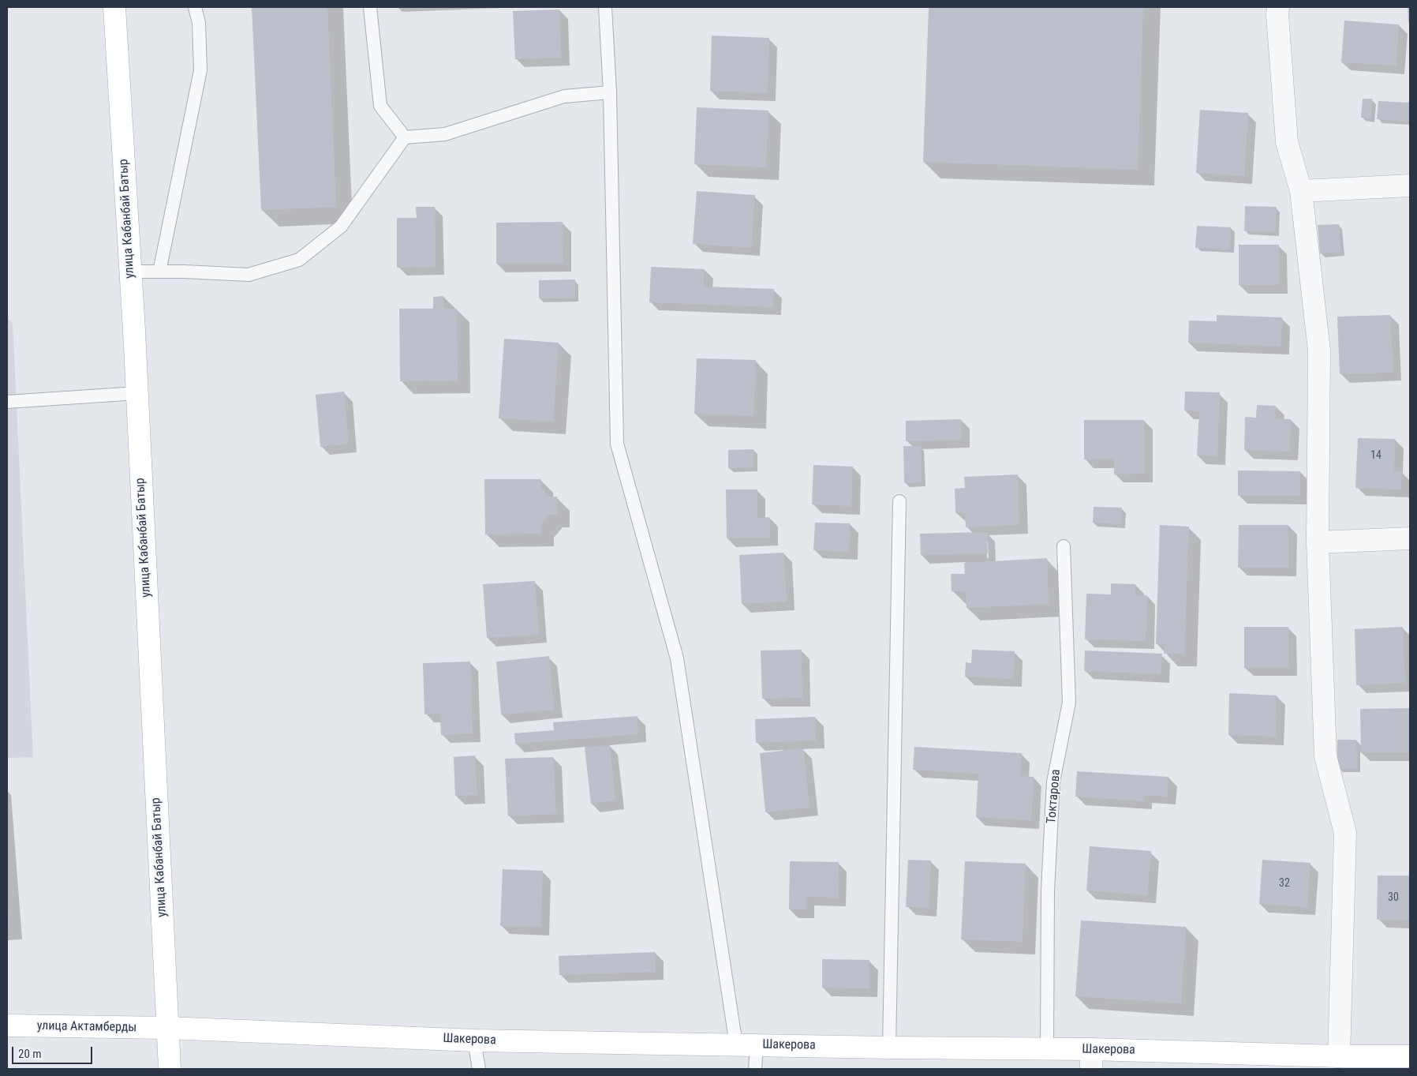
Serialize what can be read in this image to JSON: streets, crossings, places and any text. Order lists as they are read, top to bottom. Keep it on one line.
{"streets":{"street":["улица Кабанбай Батыр","улица Актамберды","Шакерова"],"lane":["Токтарова"]},"crossings":[["улица Кабанбай Батыр","улица Актамберды"],["улица Кабанбай Батыр","Шакерова"],["Токтарова","Шакерова"],["улица Актамберды","Шакерова"]],"house_numbers":["14","32","30"],"scale_bar":"20 m"}
